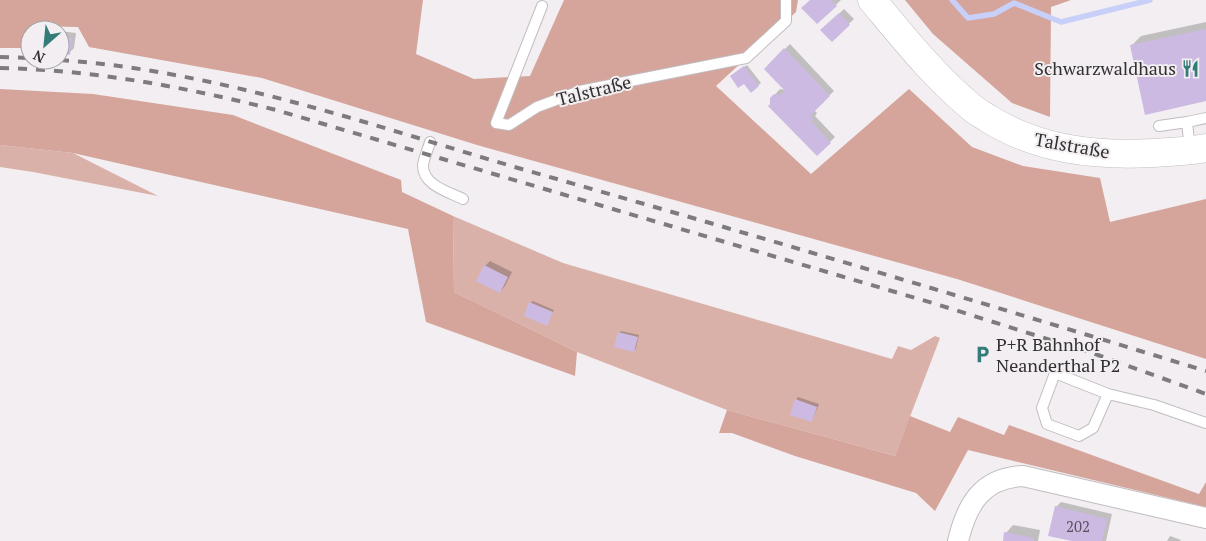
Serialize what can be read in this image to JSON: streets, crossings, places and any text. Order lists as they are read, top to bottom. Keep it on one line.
{"streets":{"main road":["Talstraße"]},"places":{"restaurant":["Schwarzwaldhaus"],"parking":["P+R Bahnhof Neanderthal P2"]},"house_numbers":["202"],"north":"bottom left"}
